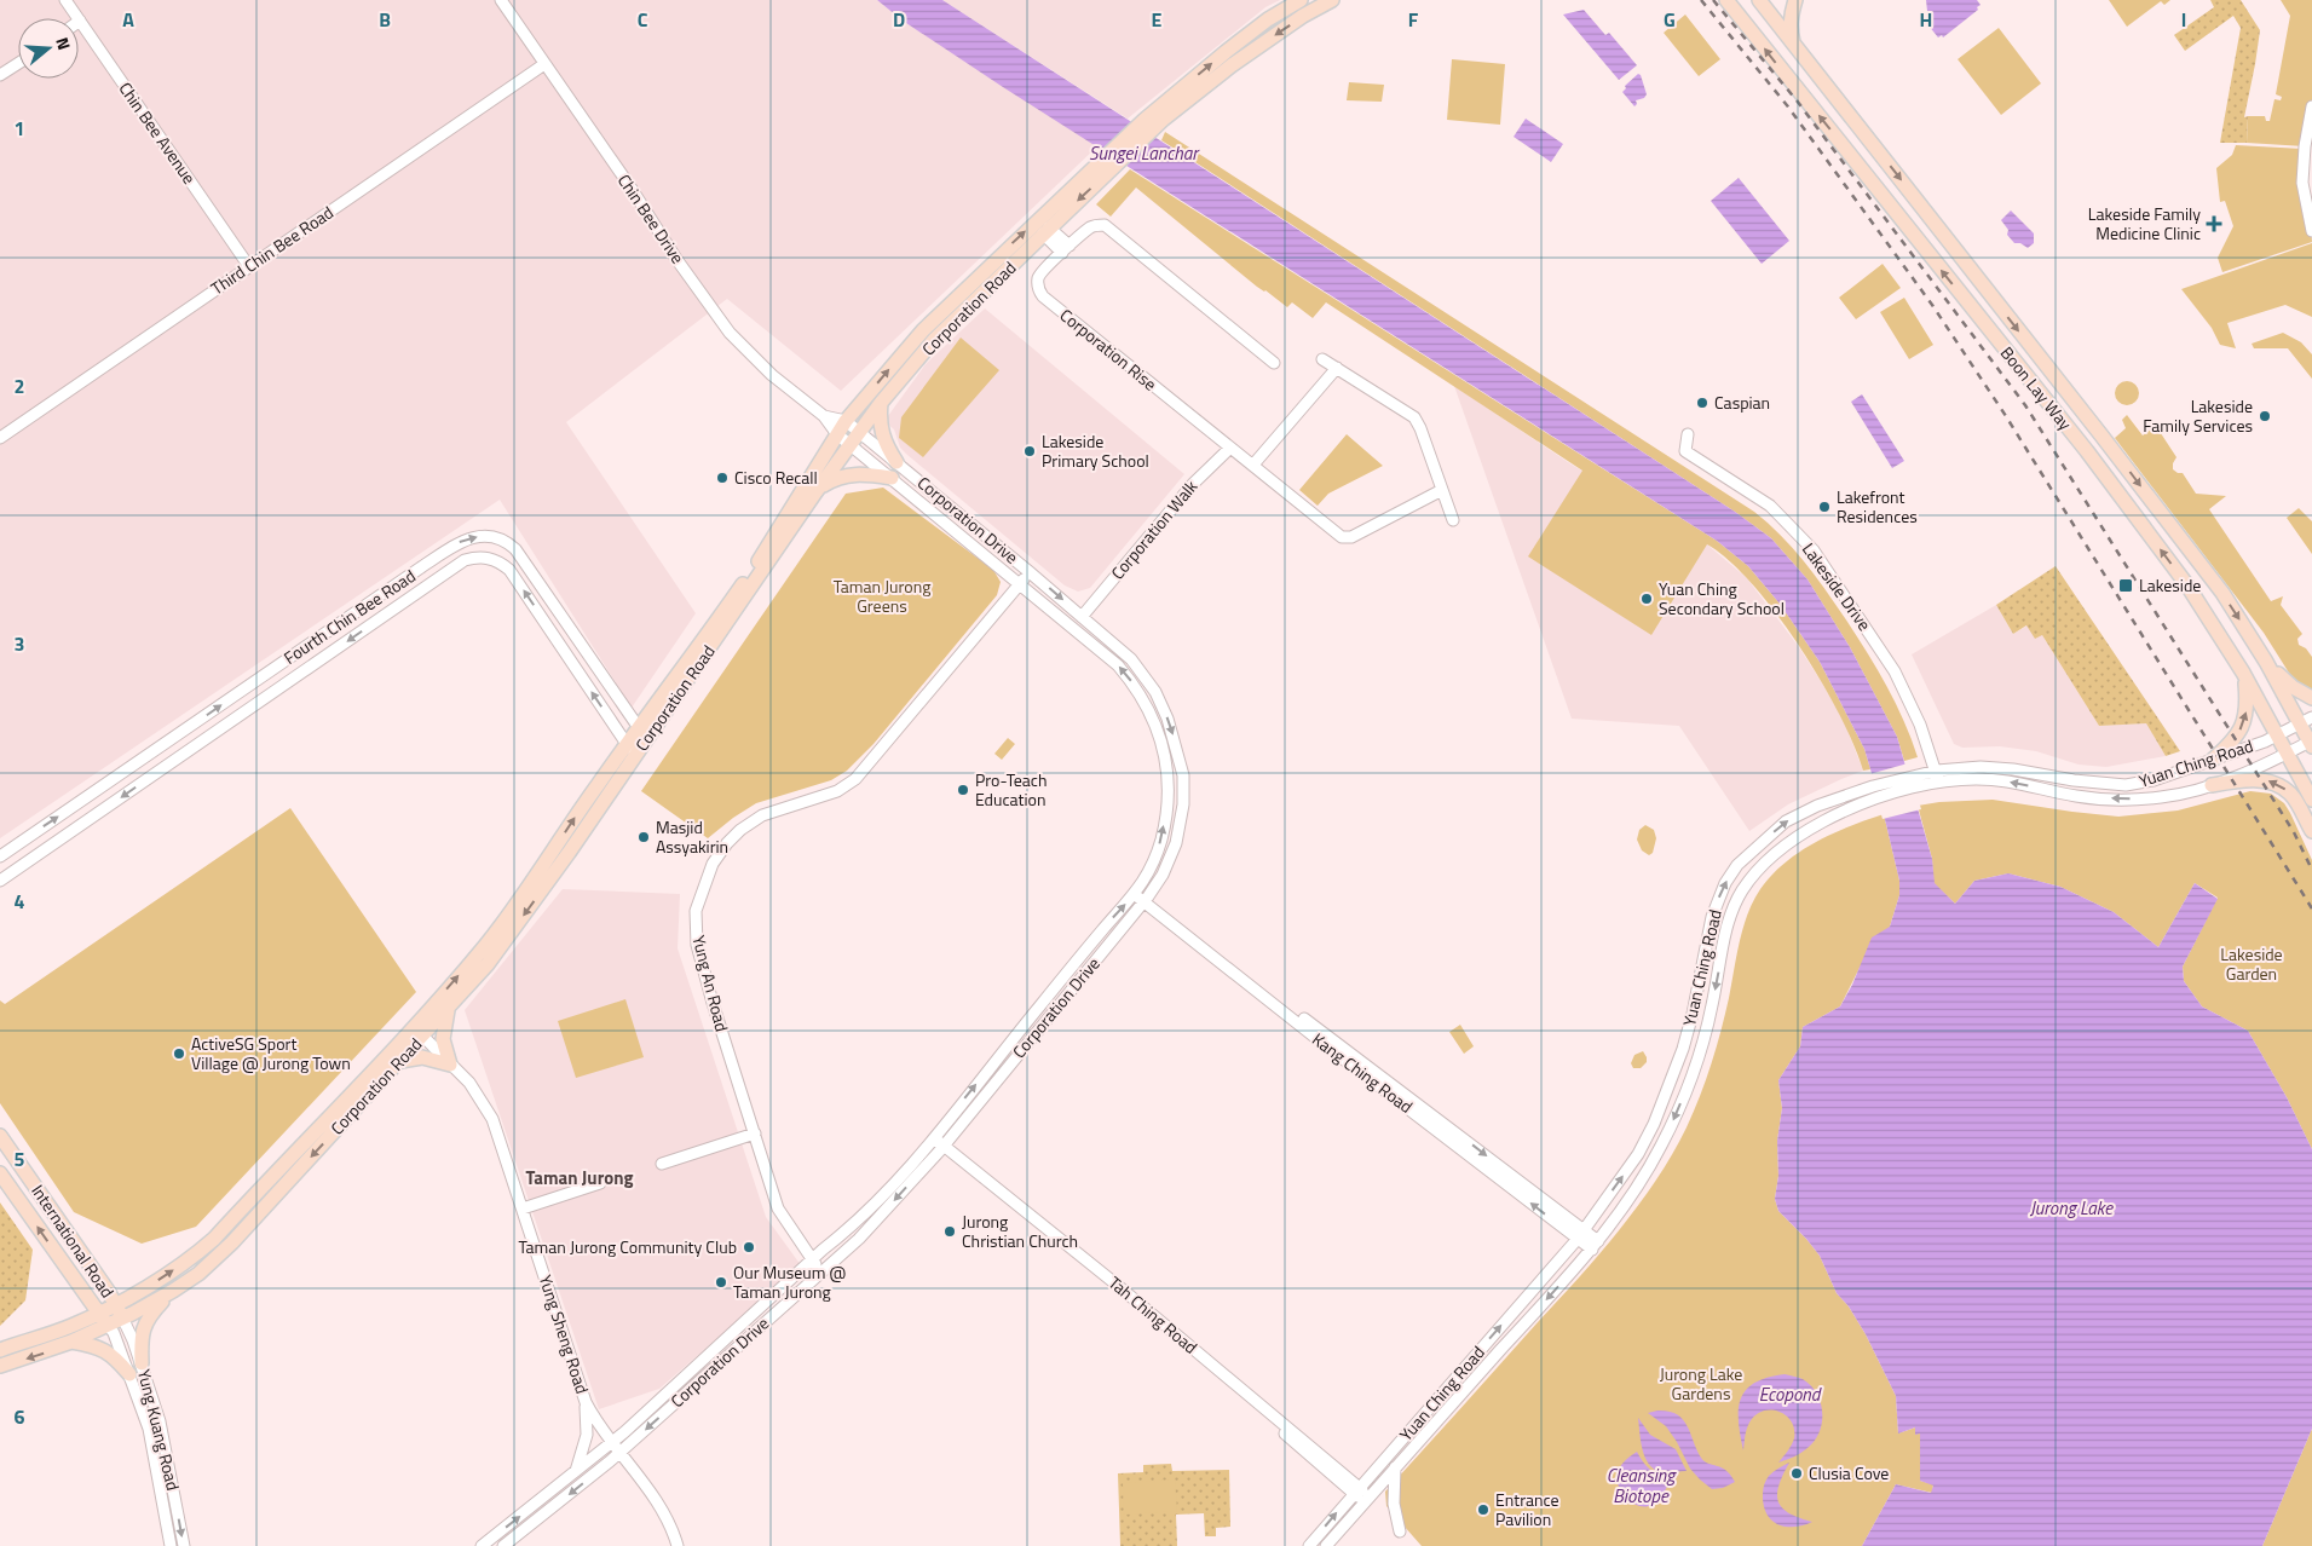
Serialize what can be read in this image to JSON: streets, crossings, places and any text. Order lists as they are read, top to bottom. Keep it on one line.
{"streets":{"main road":["Corporation Road","Boon Lay Way","International Road"],"street":["Chin Bee Avenue","Chin Bee Drive","Third Chin Bee Road","Corporation Rise","Corporation Drive","Corporation Walk","Lakeside Drive","Fourth Chin Bee Road","Yuan Ching Road","Yung An Road","Kang Ching Road","Tah Ching Road","Yung Sheng Road","Yung Kuang Road"]},"crossings":[["Chin Bee Avenue","Third Chin Bee Road"],["Chin Bee Drive","Third Chin Bee Road"],["Chin Bee Drive","Corporation Road"],["Chin Bee Drive","Corporation Drive"],["Corporation Road","Corporation Drive"],["Corporation Road","Fourth Chin Bee Road"],["Corporation Road","International Road"],["Corporation Road","Yung Sheng Road"],["Corporation Road","Yung Kuang Road"],["Corporation Rise","Corporation Walk"],["Boon Lay Way","Yuan Ching Road"],["Corporation Drive","Corporation Walk"],["Corporation Drive","Yung An Road"],["Corporation Drive","Kang Ching Road"],["Corporation Drive","Tah Ching Road"],["Corporation Drive","Yung Sheng Road"],["Lakeside Drive","Yuan Ching Road"],["Yuan Ching Road","Kang Ching Road"],["Yuan Ching Road","Tah Ching Road"],["International Road","Yung Kuang Road"]],"districts":["Taman Jurong"],"water":["Sungei Lanchar","Jurong Lake","Ecopond","Cleansing Biotope"],"parks":["Taman Jurong Greens","Lakeside Garden","Jurong Lake Gardens"],"places":{"health":["Lakeside Family Medicine Clinic"],"other":["Caspian","Lakeside Family Services","Lakeside Primary School","Cisco Recall","Lakefront Residences","Yuan Ching Secondary School","Pro-Teach Education","Masjid Assyakirin","ActiveSG Sport Village @ Jurong Town","Jurong Christian Church","Taman Jurong Community Club","Our Museum @ Taman Jurong","Clusia Cove","Entrance Pavilion"],"transit":["Lakeside"]},"north":"right","grid":{"columns":["A","B","C","D","E","F","G","H","I"],"rows":["1","2","3","4","5","6"]}}
